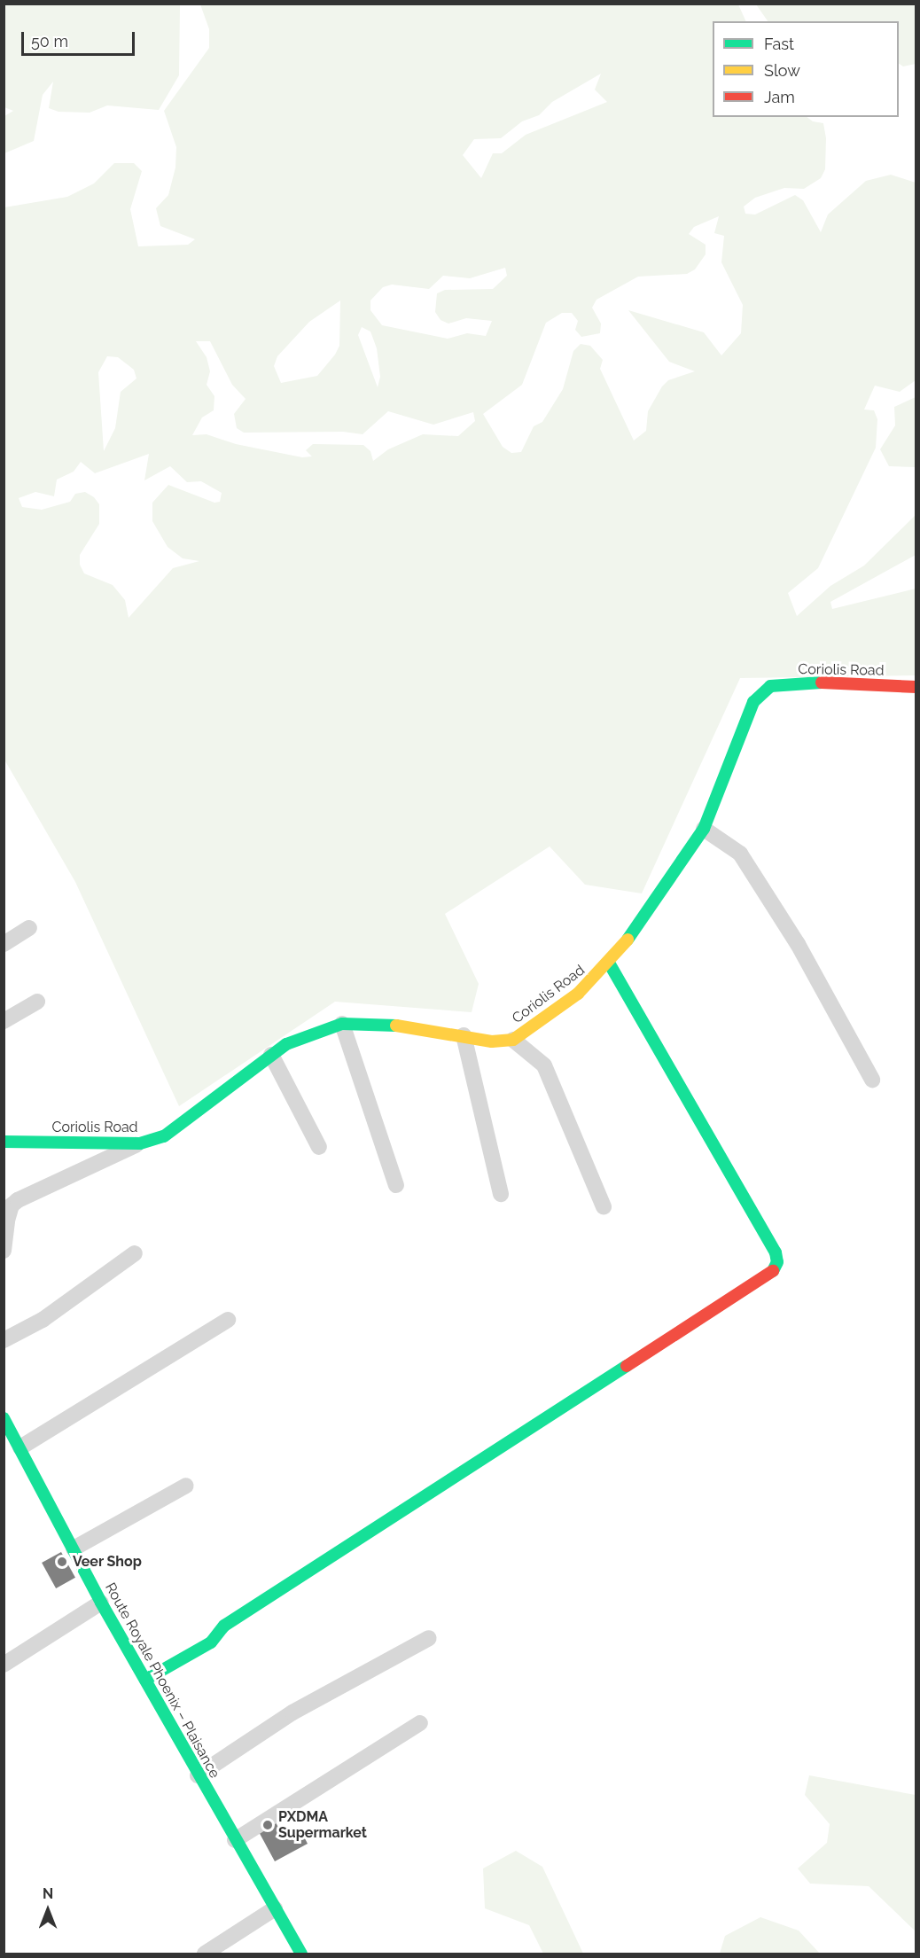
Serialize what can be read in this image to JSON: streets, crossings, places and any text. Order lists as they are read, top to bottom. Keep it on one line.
{"streets":{"main road":["Coriolis Road","Route Royale Phoenix – Plaisance"]},"places":["Veer Shop","PXDMA Supermarket"],"legend":["Fast","Slow","Jam"],"scale_bar":"50 m","north":"top"}
